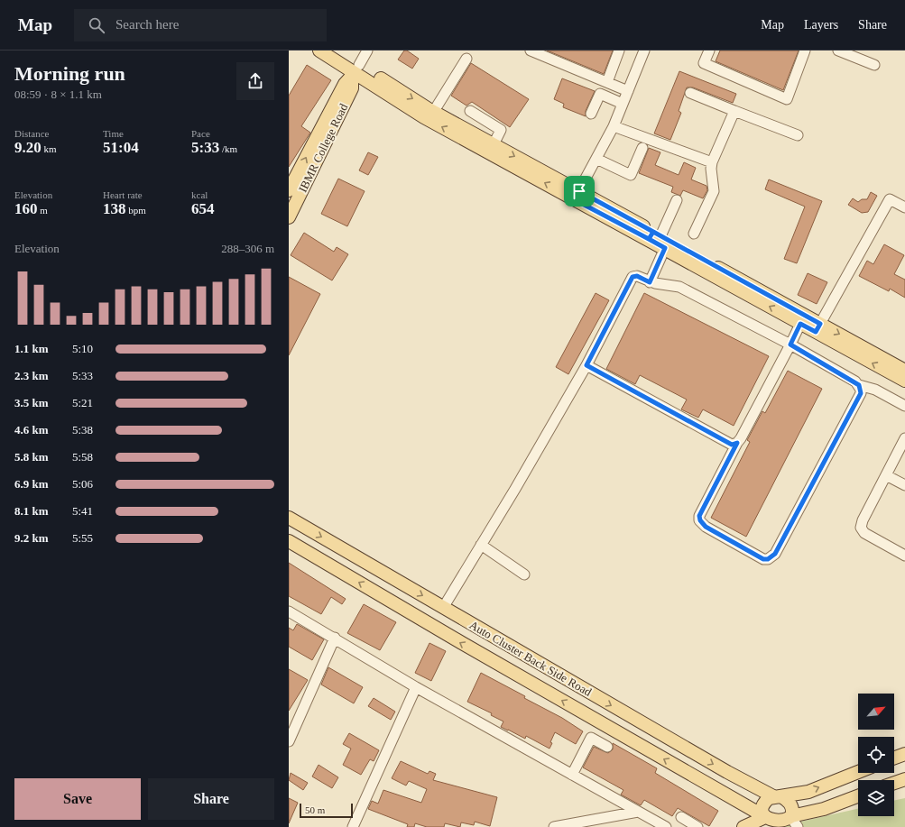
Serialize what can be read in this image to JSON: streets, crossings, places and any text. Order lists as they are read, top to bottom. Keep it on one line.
{"streets":{"main road":["IBMR College Road","Auto Cluster Back Side Road"]},"scale_bar":"50 m","north":"top right","page":{"header":"Map","search":"Search here","nav":["Map","Layers","Share"],"heading":["Morning run","08:59 · 8 × 1.1 km"],"stats":[["Distance","9.20 km"],["Time","51:04"],["Pace","5:33 /km"],["Elevation","160 m"],["Heart rate","138 bpm"],["kcal","654"]],"chart":["Elevation","288–306 m"],"list":[{"name":"1.1 km","note":"5:10"},{"name":"2.3 km","note":"5:33"},{"name":"3.5 km","note":"5:21"},{"name":"4.6 km","note":"5:38"},{"name":"5.8 km","note":"5:58"},{"name":"6.9 km","note":"5:06"},{"name":"8.1 km","note":"5:41"},{"name":"9.2 km","note":"5:55"}],"buttons":["Save","Share"],"scale":"50 m"}}
